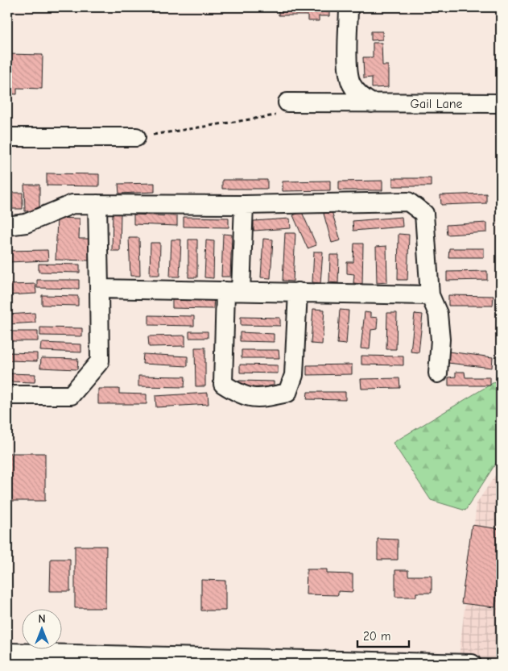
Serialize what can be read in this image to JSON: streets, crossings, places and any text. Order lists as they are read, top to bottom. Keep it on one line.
{"streets":{"street":["Gail Lane"]},"scale_bar":"20 m","north":"top"}
